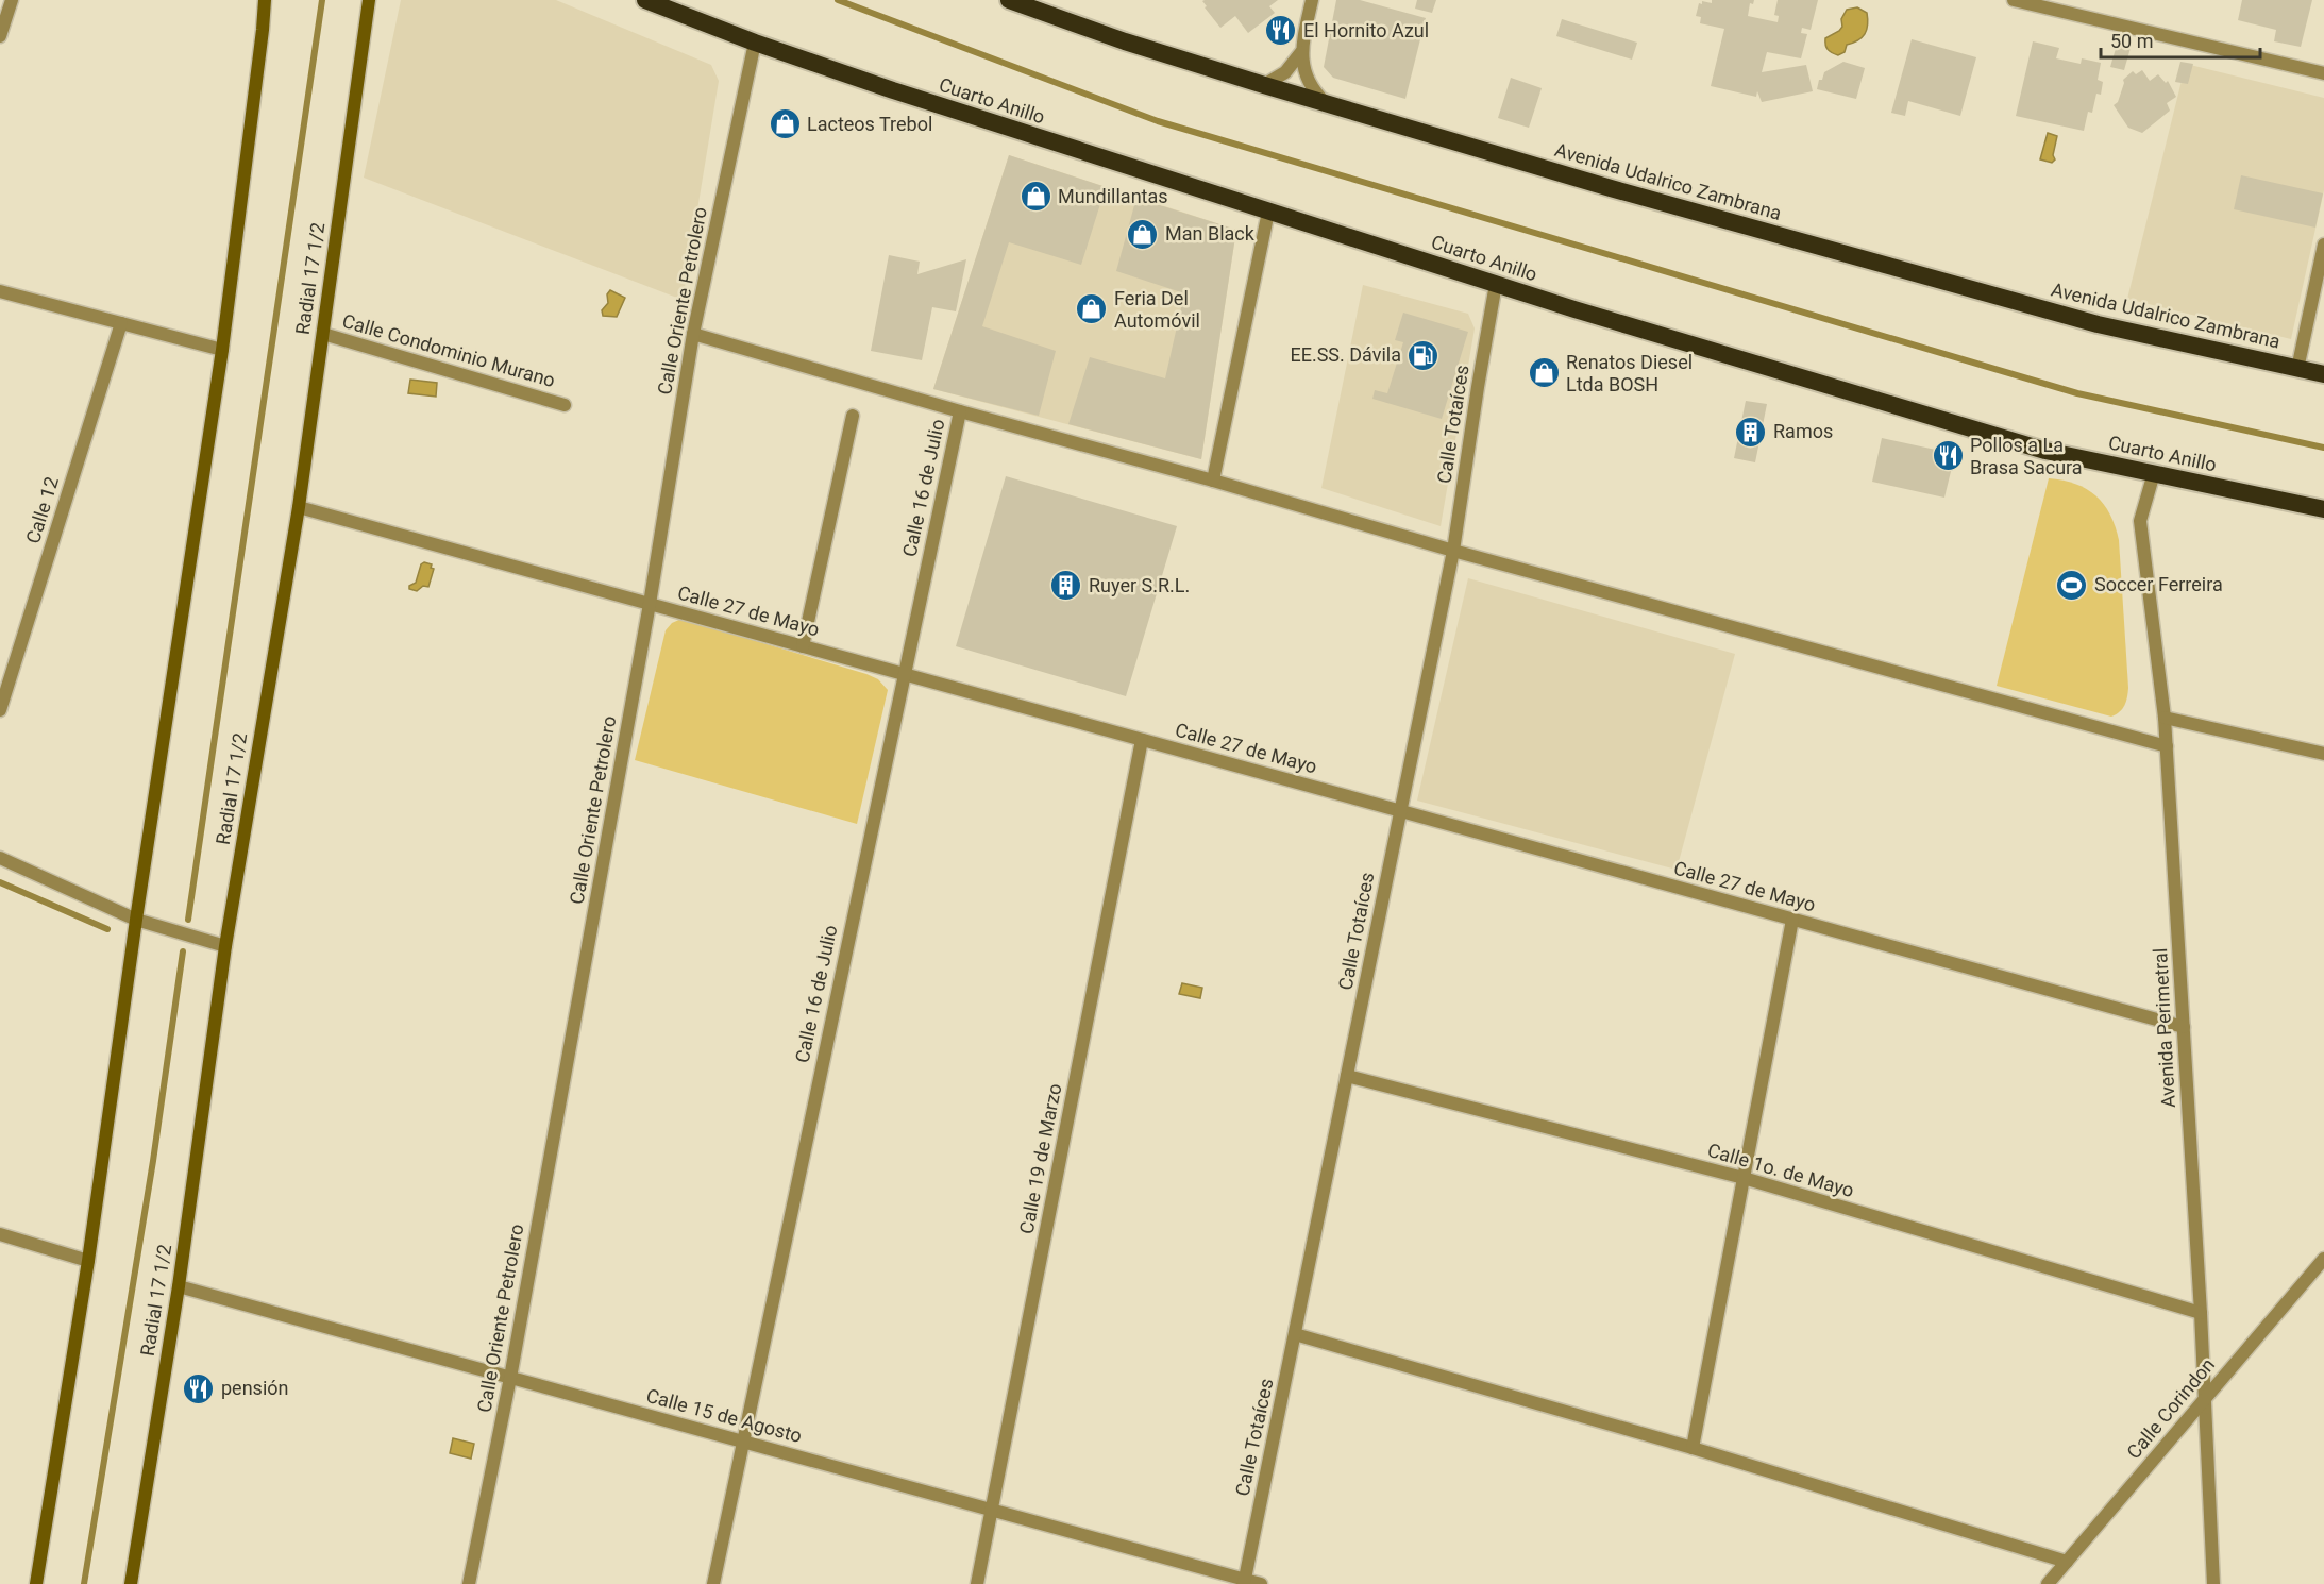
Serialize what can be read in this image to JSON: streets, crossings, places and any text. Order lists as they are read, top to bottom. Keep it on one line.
{"streets":{"highway":["Cuarto Anillo","Avenida Udalrico Zambrana"],"main road":["Radial 17 1/2"],"street":["Calle Oriente Petrolero","Calle Condominio Murano","Calle Totaíces","Calle 16 de Julio","Calle 12","Calle 27 de Mayo","Avenida Perimetral","Calle 19 de Marzo","Calle 1o. de Mayo","Calle Corindon","Calle 15 de Agosto"]},"crossings":[["Cuarto Anillo","Calle Oriente Petrolero"],["Cuarto Anillo","Calle Totaíces"],["Cuarto Anillo","Avenida Perimetral"],["Radial 17 1/2","Calle Condominio Murano"],["Radial 17 1/2","Calle 27 de Mayo"],["Radial 17 1/2","Calle 15 de Agosto"],["Calle Oriente Petrolero","Calle 27 de Mayo"],["Calle Oriente Petrolero","Calle 15 de Agosto"],["Calle Totaíces","Calle 27 de Mayo"],["Calle Totaíces","Calle 1o. de Mayo"],["Calle Totaíces","Calle 15 de Agosto"],["Calle 16 de Julio","Calle 27 de Mayo"],["Calle 16 de Julio","Calle 15 de Agosto"],["Calle 27 de Mayo","Avenida Perimetral"],["Calle 27 de Mayo","Calle 19 de Marzo"],["Avenida Perimetral","Calle 1o. de Mayo"],["Avenida Perimetral","Calle Corindon"],["Calle 19 de Marzo","Calle 15 de Agosto"]],"places":{"restaurant":["El Hornito Azul","Pollos a La Brasa Sacura","pensión"],"shop":["Lacteos Trebol","Mundillantas","Man Black","Feria Del Automóvil","Renatos Diesel Ltda BOSH"],"fuel station":["EE.SS. Dávila"],"building":["Ramos","Ruyer S.R.L."],"sports":["Soccer Ferreira"]},"scale_bar":"50 m"}
